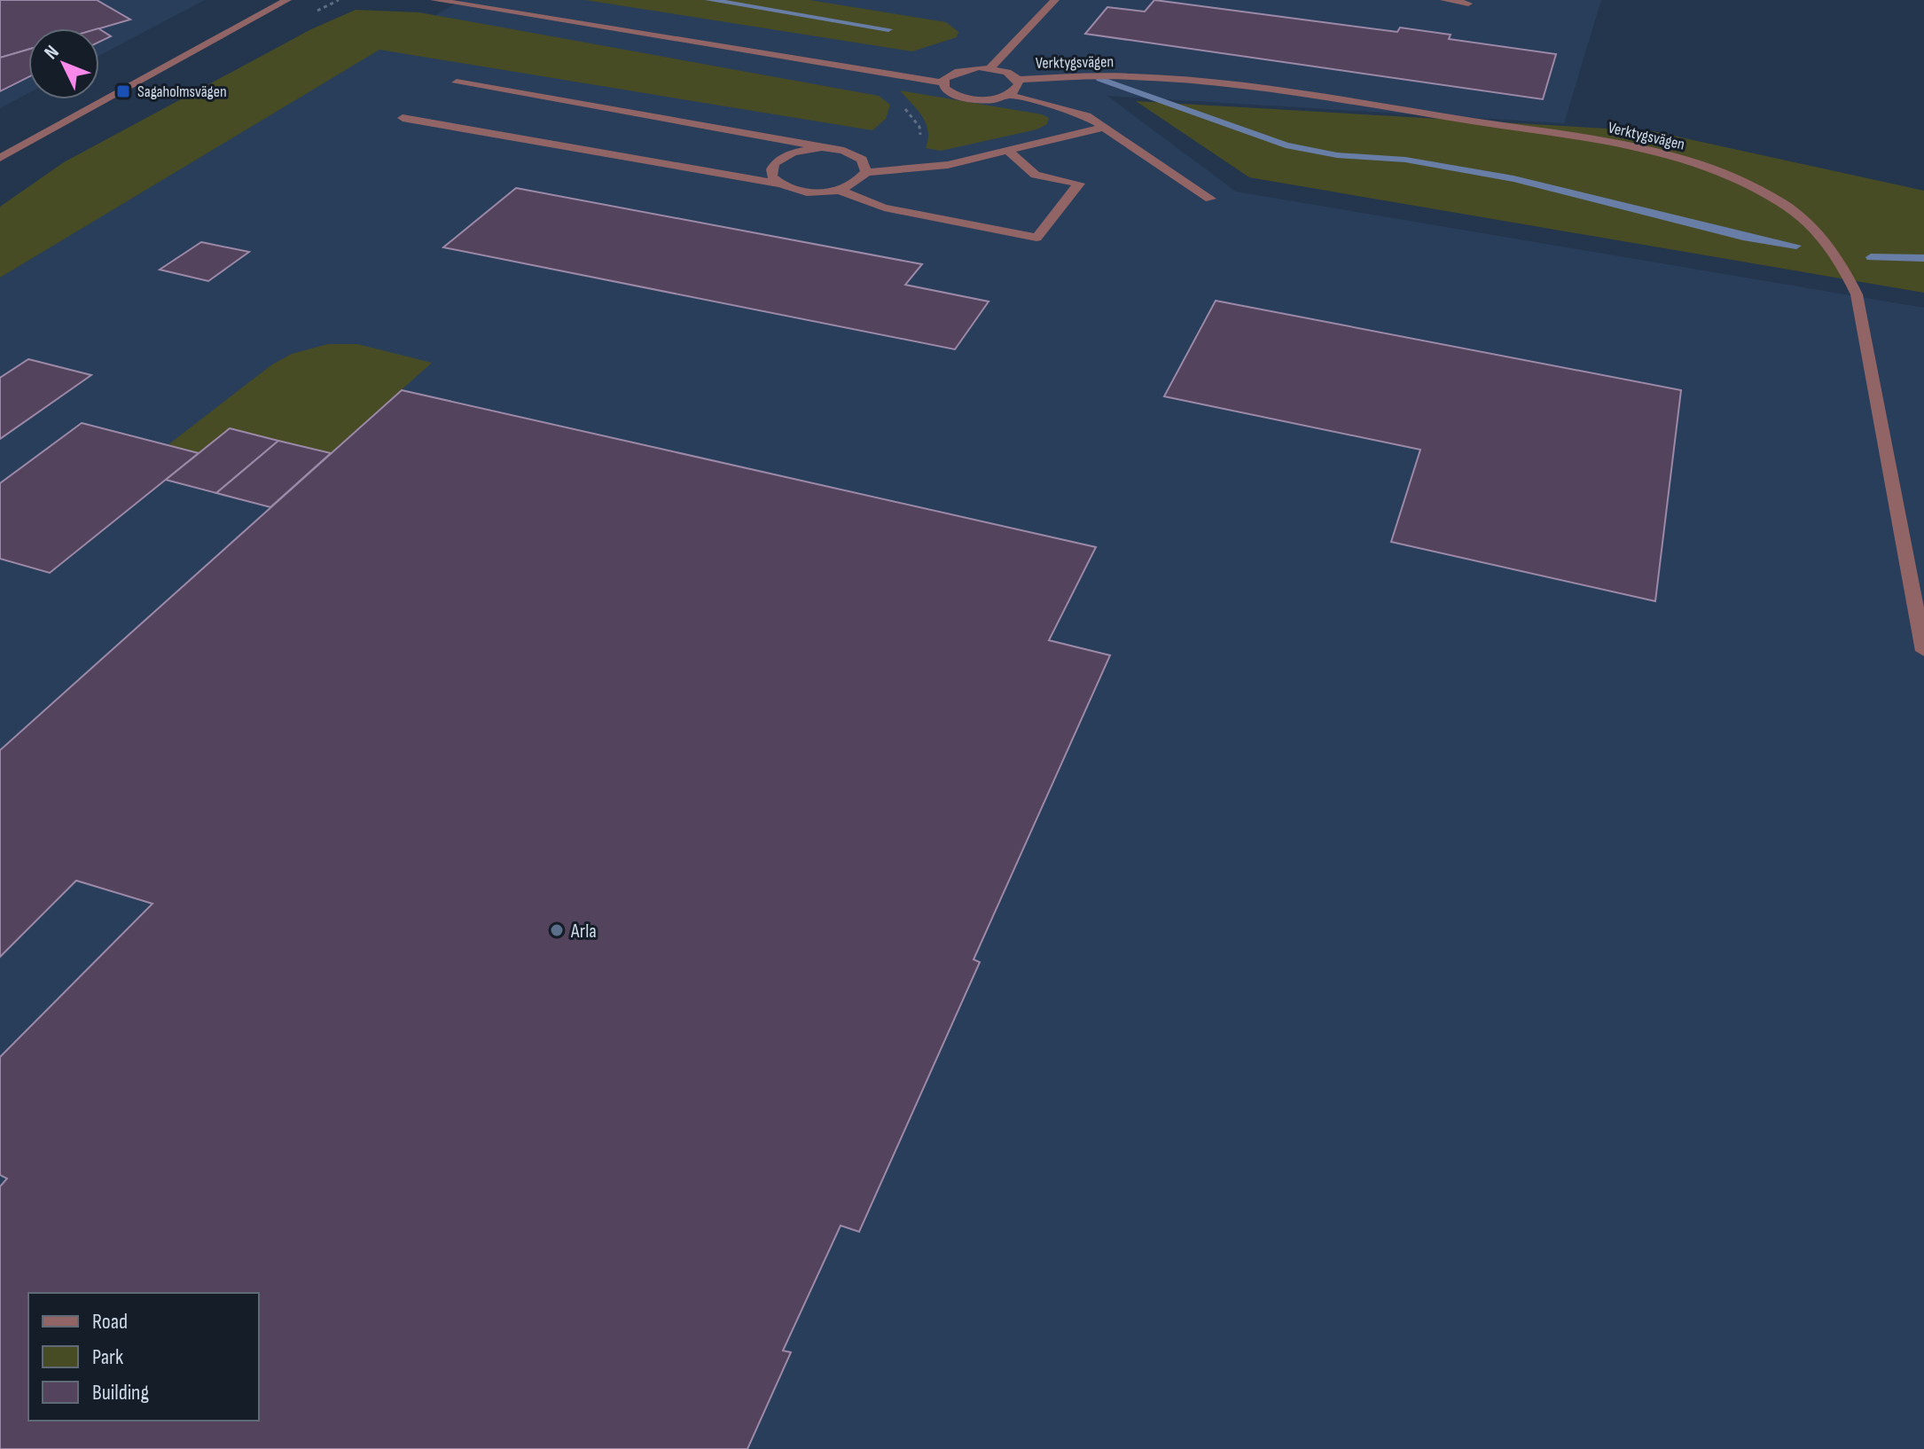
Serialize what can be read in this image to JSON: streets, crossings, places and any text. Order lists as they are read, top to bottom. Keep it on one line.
{"streets":{"street":["Verktygsvägen"]},"places":{"transit":["Sagaholmsvägen"],"other":["Arla"]},"legend":["Road","Park","Building"],"north":"top left"}
